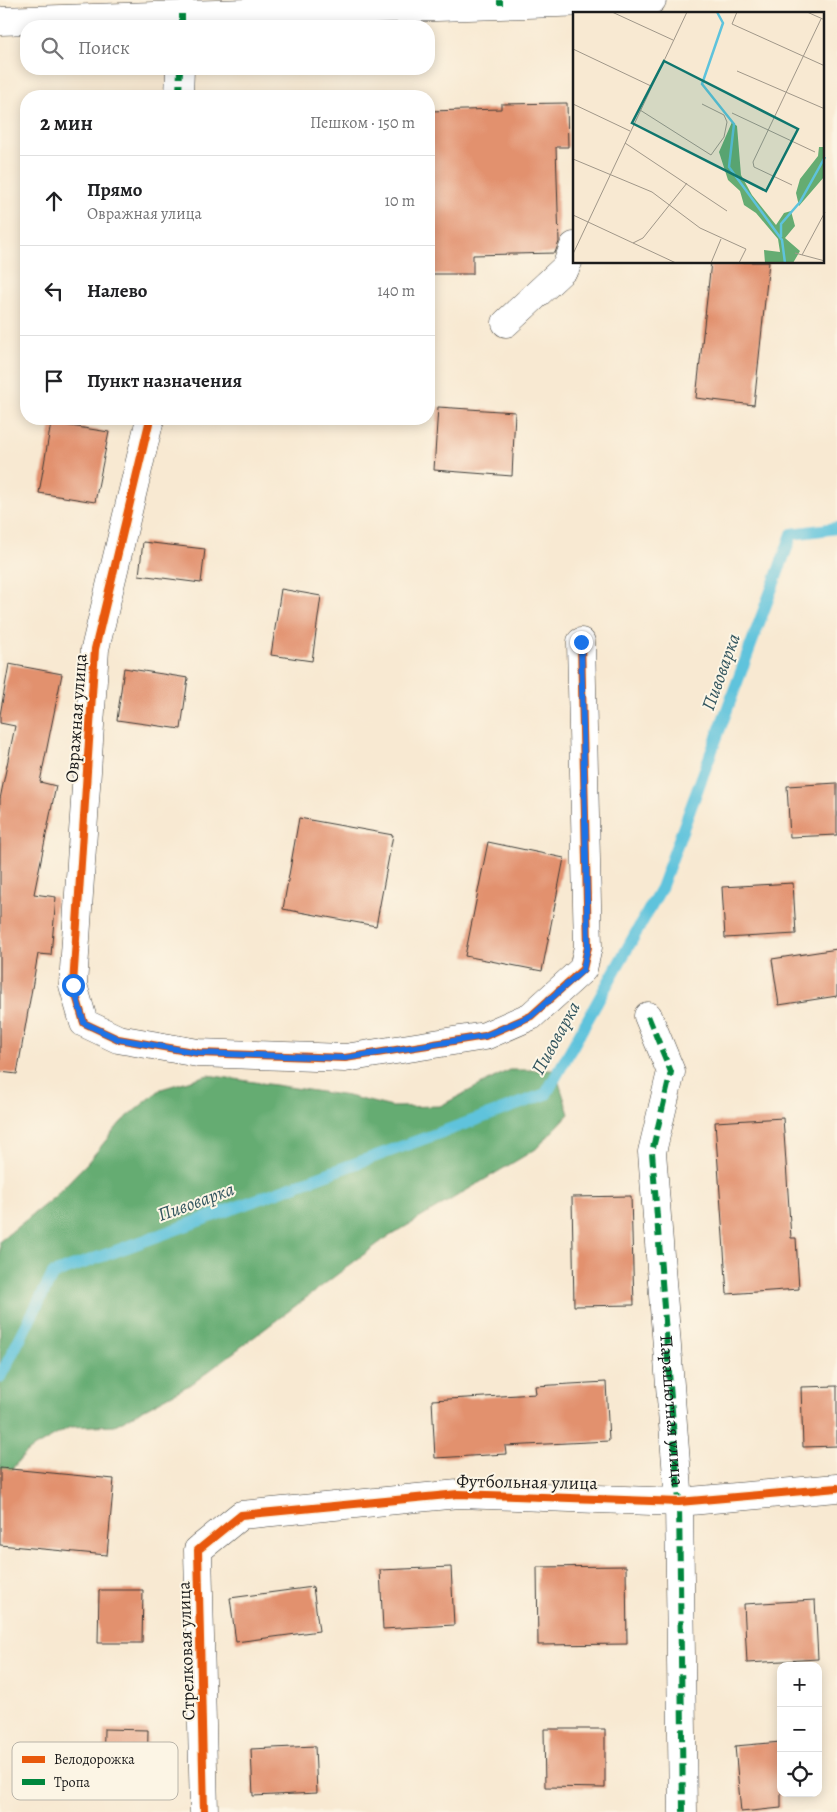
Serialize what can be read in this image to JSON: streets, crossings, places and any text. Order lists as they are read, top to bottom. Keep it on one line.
{"streets":{"street":["Овражная улица","Парашютная улица","Футбольная улица","Стрелковая улица"]},"crossings":[["Парашютная улица","Футбольная улица"],["Футбольная улица","Стрелковая улица"]],"water":["Пивоварка"],"legend":["Велодорожка","Тропа"],"page":{"search":"Поиск","heading":["2 мин","Пешком · 150 m"],"list":[["Прямо","Овражная улица","10 m"],["Налево","140 m"],"Пункт назначения"],"map_buttons":["+","−"]}}
